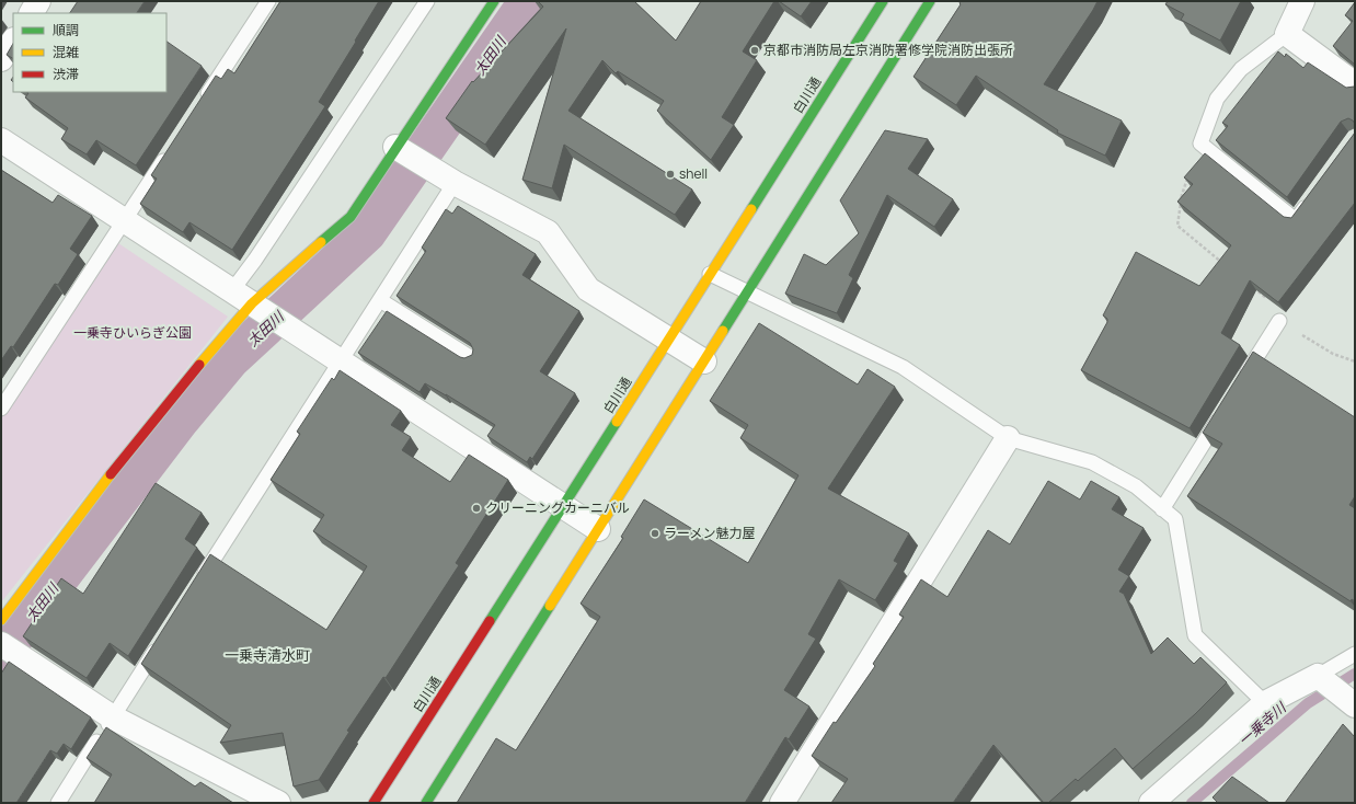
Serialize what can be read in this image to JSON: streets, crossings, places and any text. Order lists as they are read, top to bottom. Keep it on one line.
{"streets":{"street":["白川通"]},"districts":["一乗寺清水町"],"water":["太田川","一乗寺川"],"parks":["一乗寺ひいらぎ公園"],"places":["京都市消防局左京消防署修学院消防出張所","shell","クリーニングカーニバル","ラーメン魅力屋"],"legend":["順調","混雑","渋滞"]}
